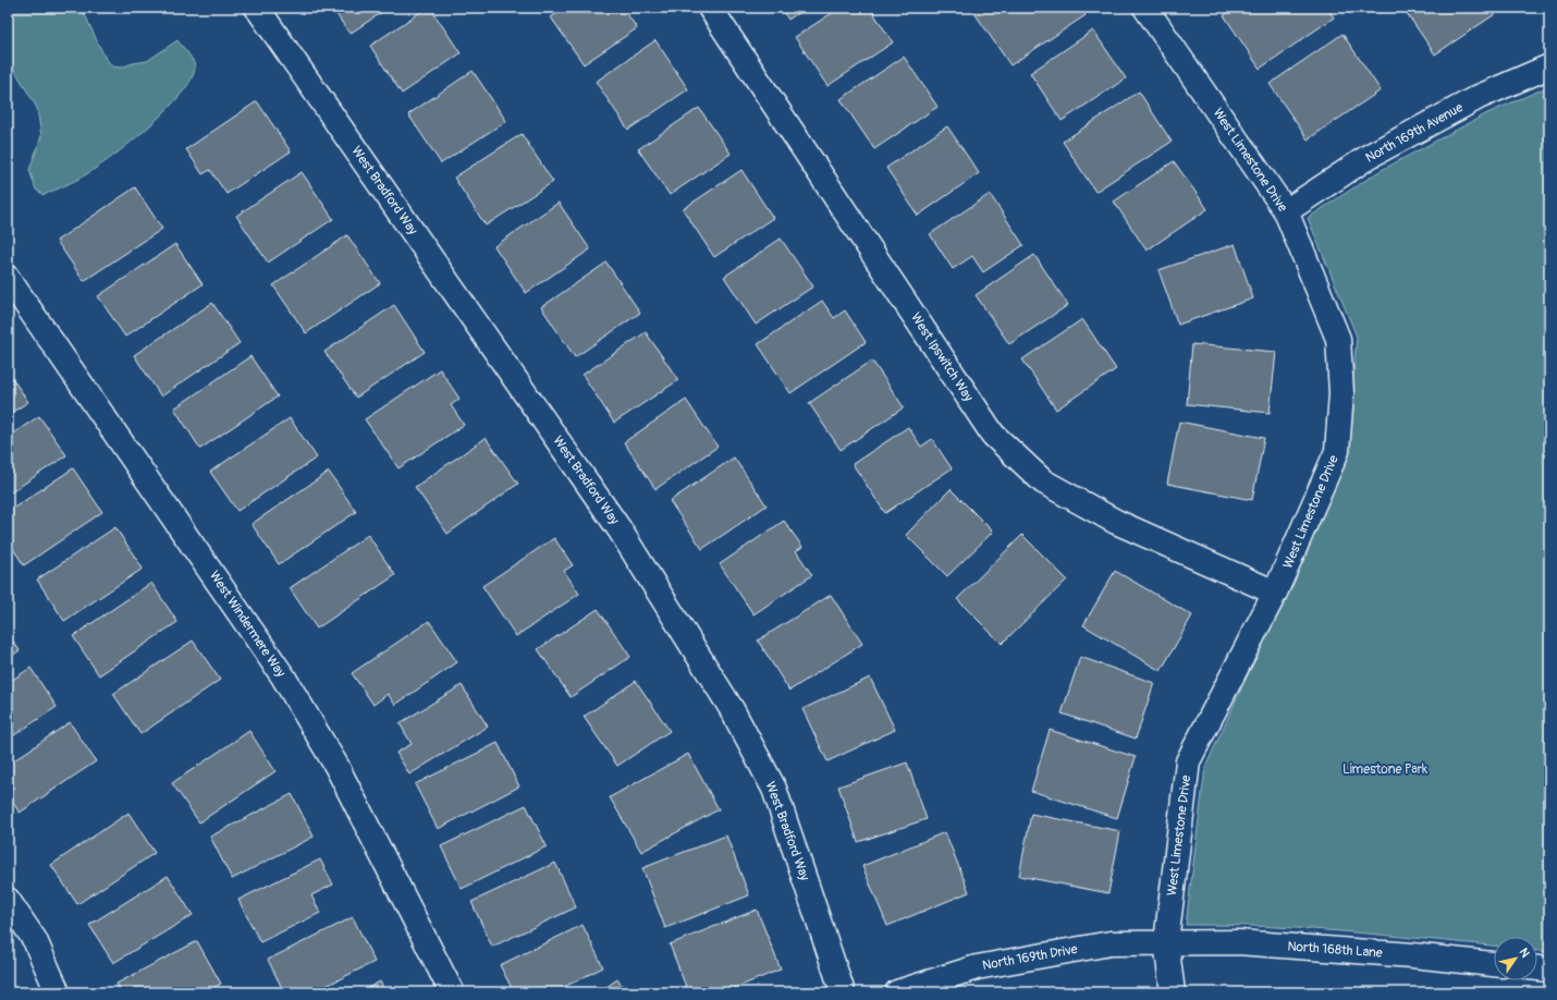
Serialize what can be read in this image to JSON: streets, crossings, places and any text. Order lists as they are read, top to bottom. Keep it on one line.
{"streets":{"street":["North 169th Avenue","West Limestone Drive","West Bradford Way","West Ipswitch Way","West Windermere Way","North 168th Lane","North 169th Drive"]},"crossings":[["North 169th Avenue","West Limestone Drive"],["West Limestone Drive","West Ipswitch Way"],["West Limestone Drive","North 168th Lane"],["West Limestone Drive","North 169th Drive"],["North 168th Lane","North 169th Drive"]],"parks":["Limestone Park"],"north":"top right"}
